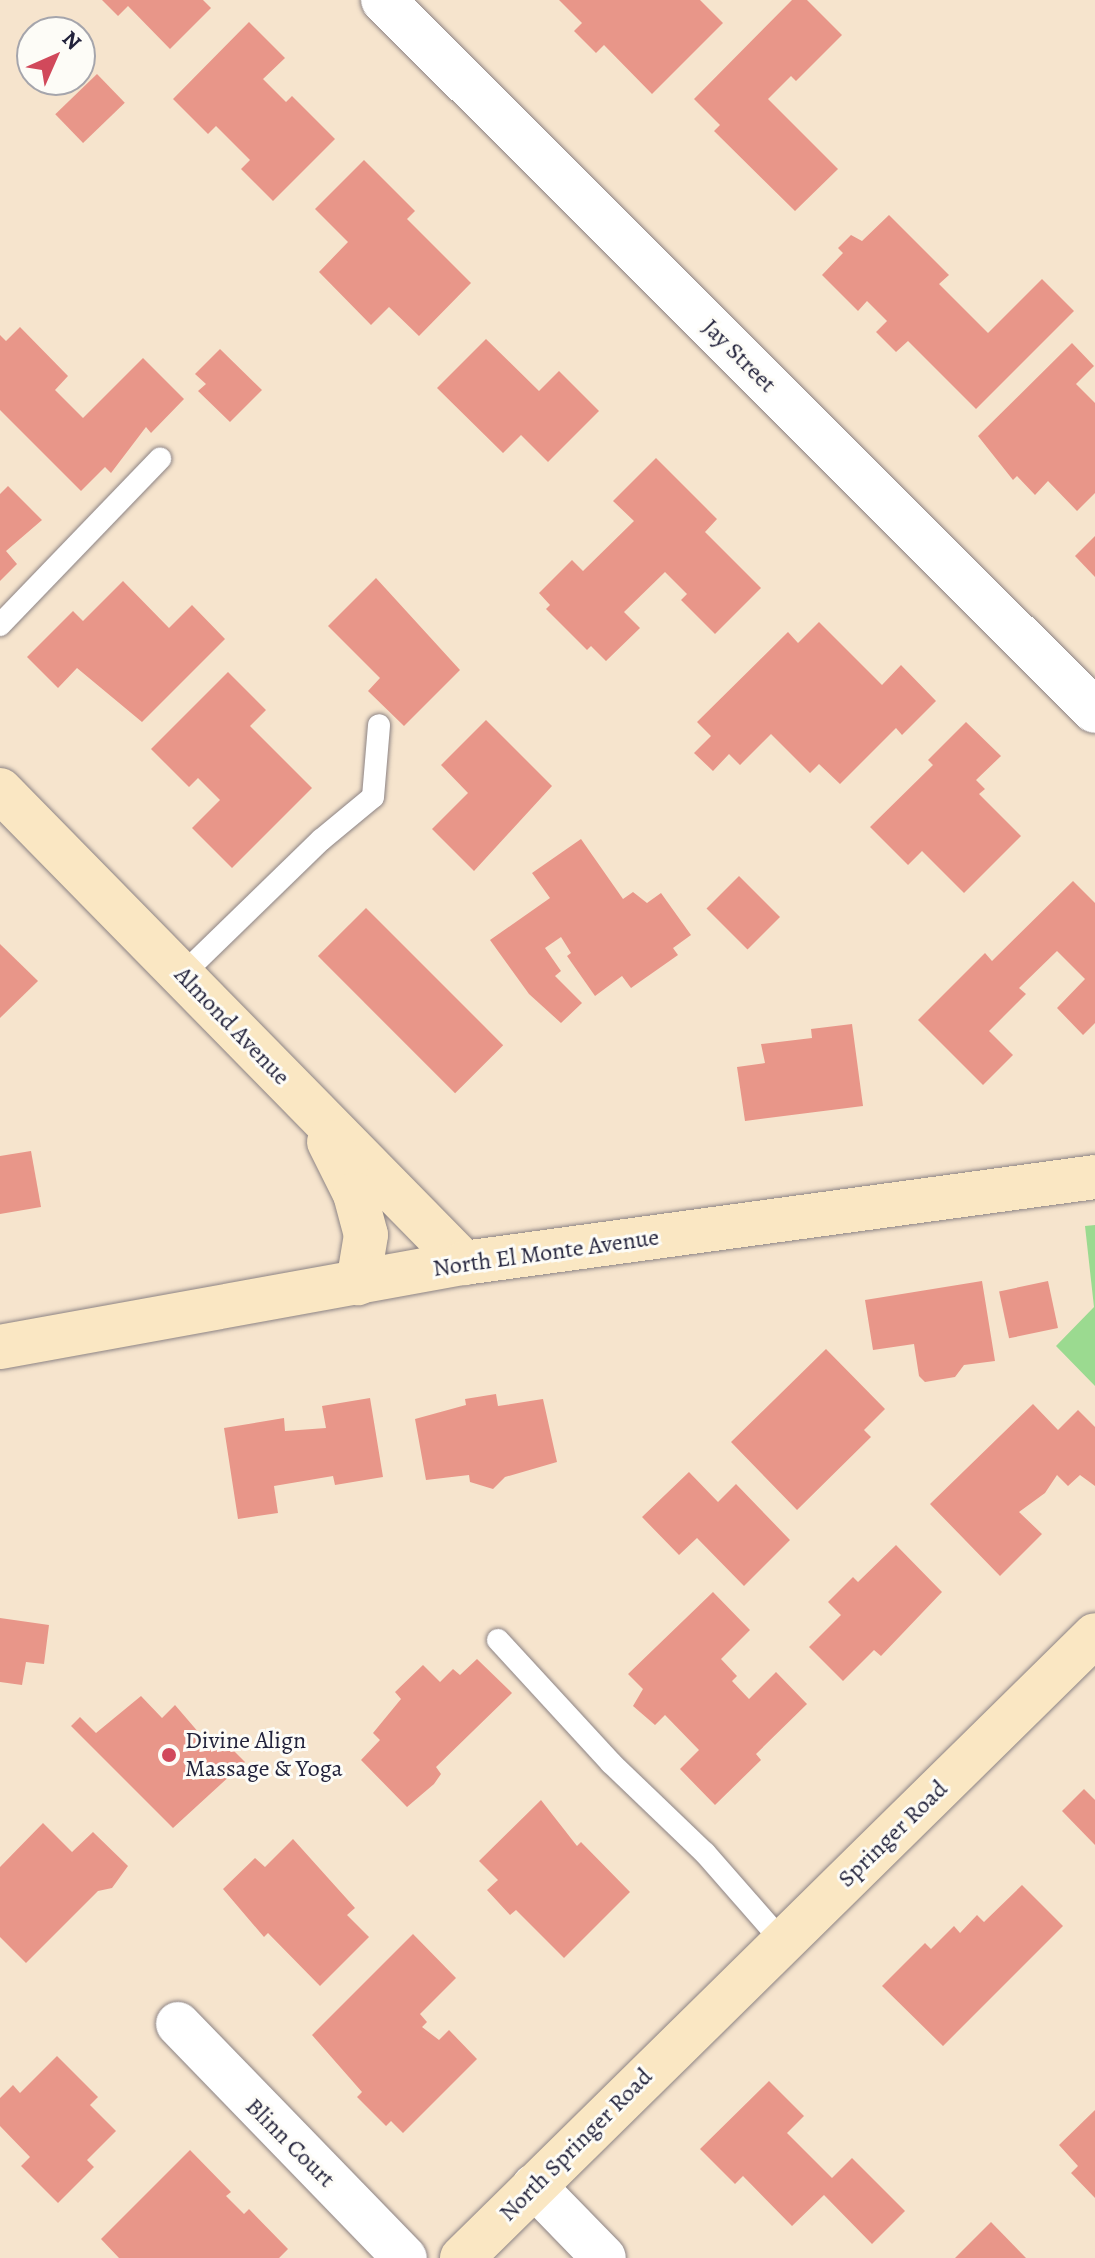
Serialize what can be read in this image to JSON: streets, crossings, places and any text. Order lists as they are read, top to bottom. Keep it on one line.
{"streets":{"street":["Jay Street","Almond Avenue","North El Monte Avenue","Springer Road","Blinn Court","North Springer Road"]},"crossings":[["Almond Avenue","North El Monte Avenue"],["Springer Road","North Springer Road"]],"places":["Divine Align Massage & Yoga"],"north":"top right"}
